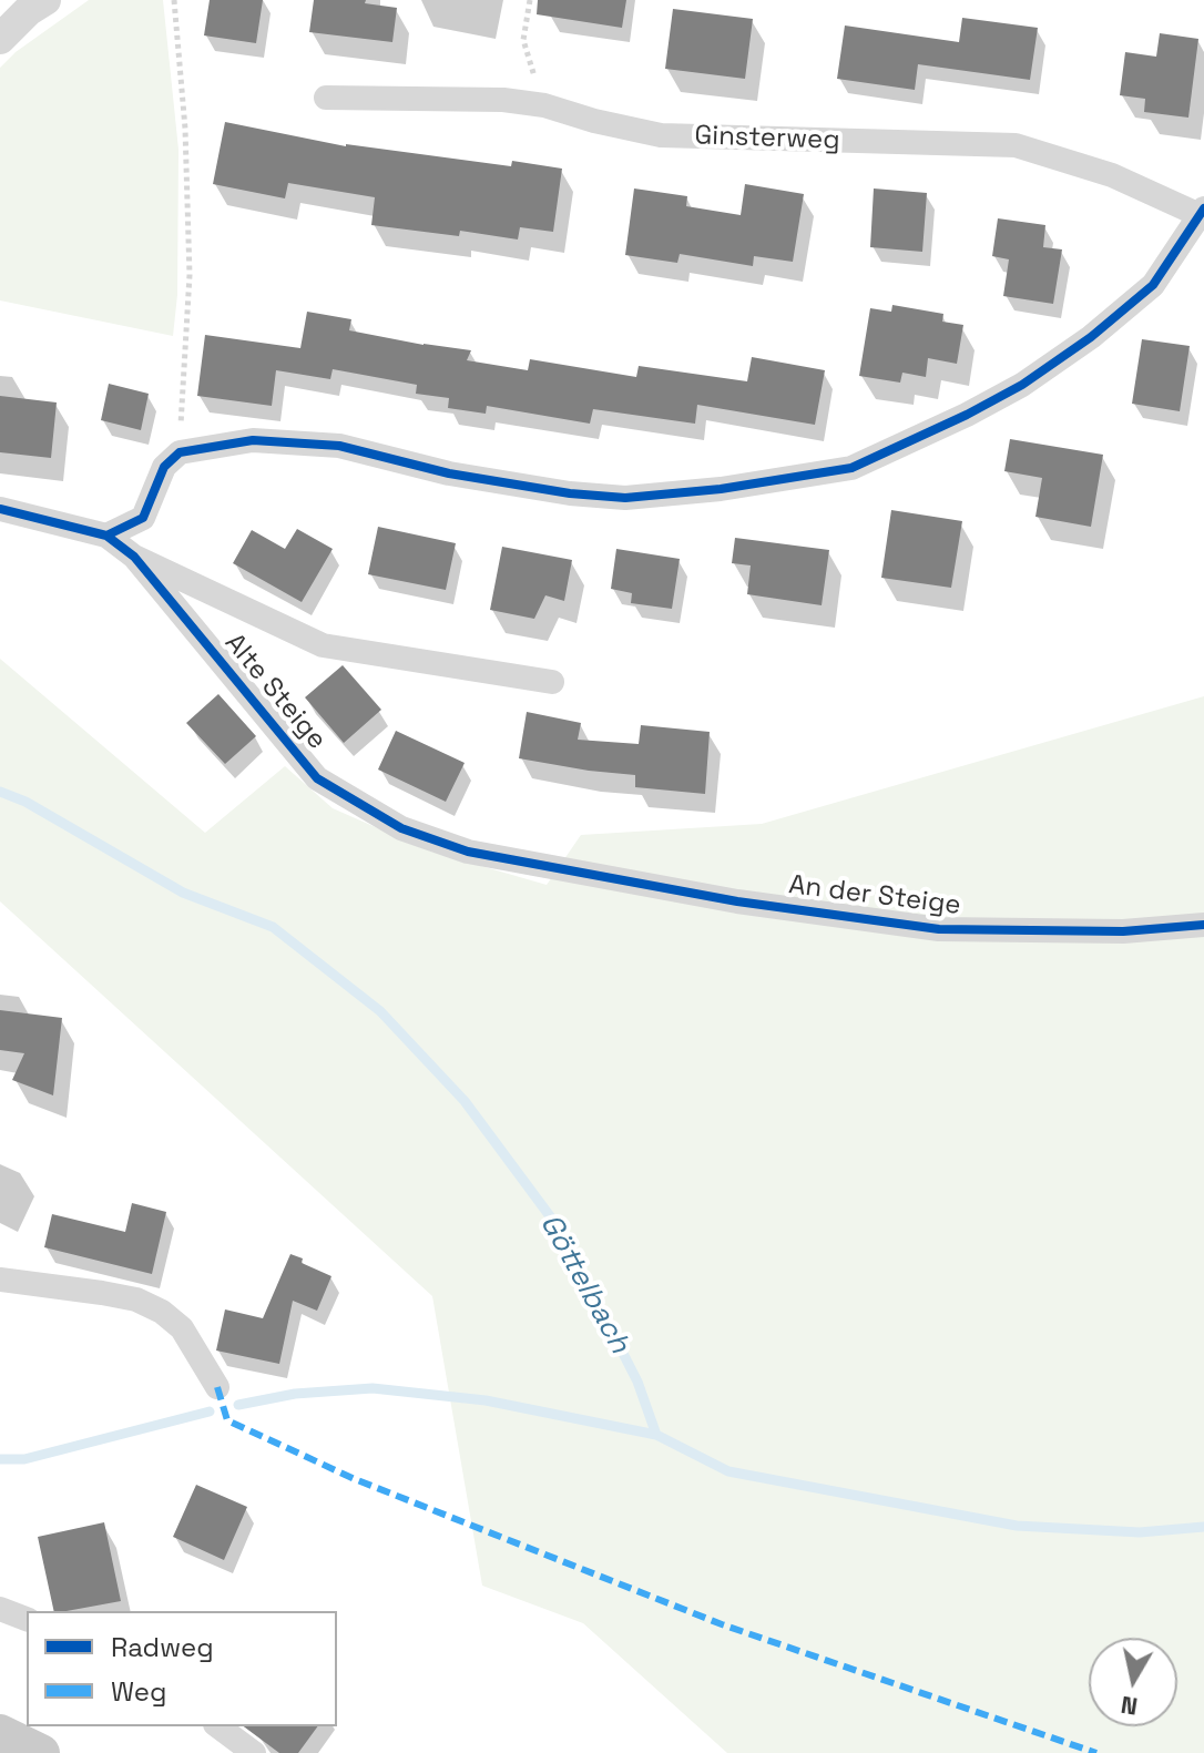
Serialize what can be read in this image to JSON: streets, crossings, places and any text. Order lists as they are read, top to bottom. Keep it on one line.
{"streets":{"street":["Ginsterweg","Alte Steige","An der Steige"]},"crossings":[["Alte Steige","An der Steige"]],"water":["Göttelbach"],"legend":["Radweg","Weg"],"north":"bottom"}
